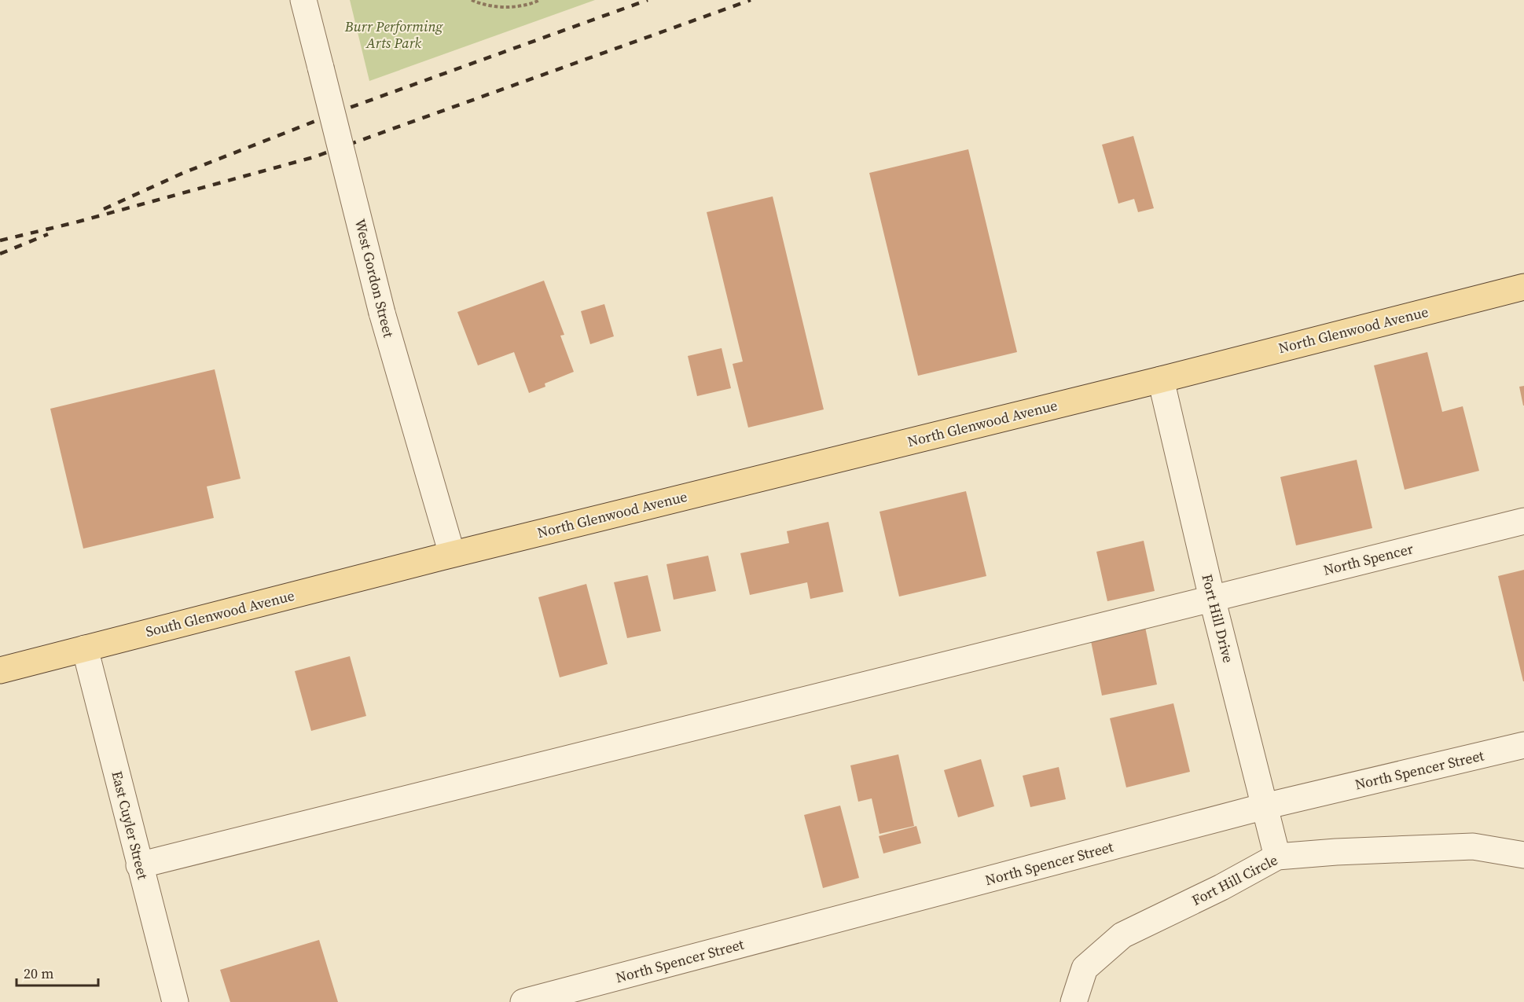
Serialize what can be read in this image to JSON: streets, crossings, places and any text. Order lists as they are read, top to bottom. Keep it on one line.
{"streets":{"main road":["North Glenwood Avenue","South Glenwood Avenue"],"street":["West Gordon Street","North Spencer","Fort Hill Drive","North Spencer Street","East Cuyler Street","Fort Hill Circle"]},"crossings":[["West Gordon Street","North Glenwood Avenue"],["West Gordon Street","South Glenwood Avenue"],["North Glenwood Avenue","South Glenwood Avenue"],["North Glenwood Avenue","Fort Hill Drive"],["North Spencer","Fort Hill Drive"],["North Spencer","East Cuyler Street"],["South Glenwood Avenue","East Cuyler Street"],["Fort Hill Drive","North Spencer Street"],["Fort Hill Drive","Fort Hill Circle"]],"parks":["Burr Performing Arts Park"],"scale_bar":"20 m"}
